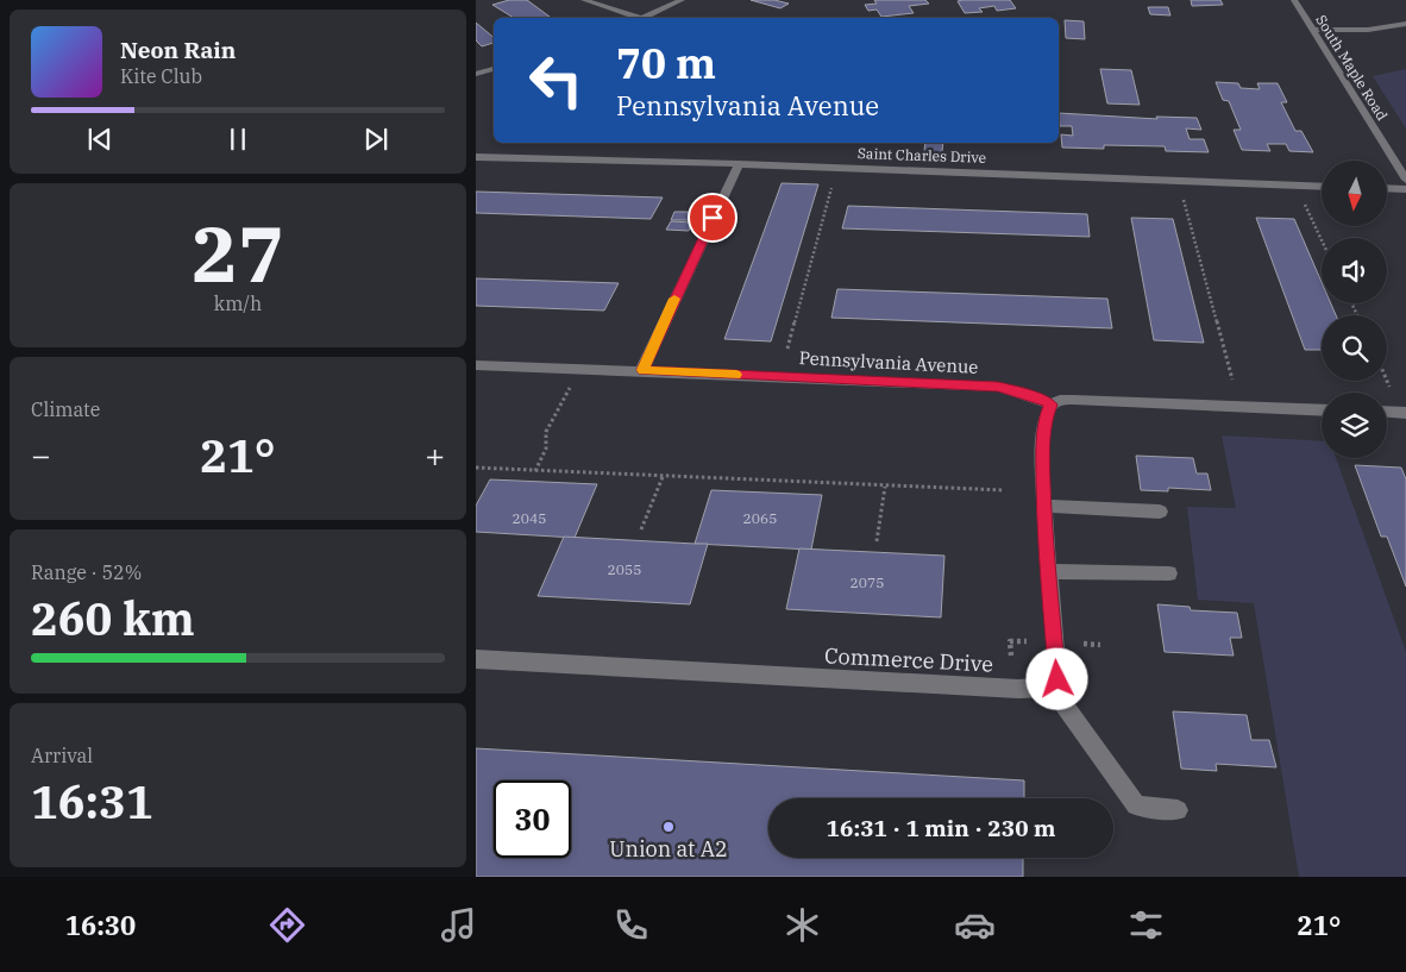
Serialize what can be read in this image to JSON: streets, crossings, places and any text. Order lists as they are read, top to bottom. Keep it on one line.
{"streets":{"street":["South Maple Road","Saint Charles Drive","Pennsylvania Avenue","Commerce Drive"]},"places":["Union at A2"],"house_numbers":["2045","2065","2055","2075"],"north":"bottom","page":{"turn":["70 m","Pennsylvania Avenue"],"song":["Neon Rain","Kite Club"],"tile":[["27","km/h"],"Climate",["Range · 52%","260 km"],["Arrival","16:31"]],"heat":["−","21°","+"],"limit":"30","trip":"16:31 · 1 min · 230 m","tabs":["16:30","21°"]}}
